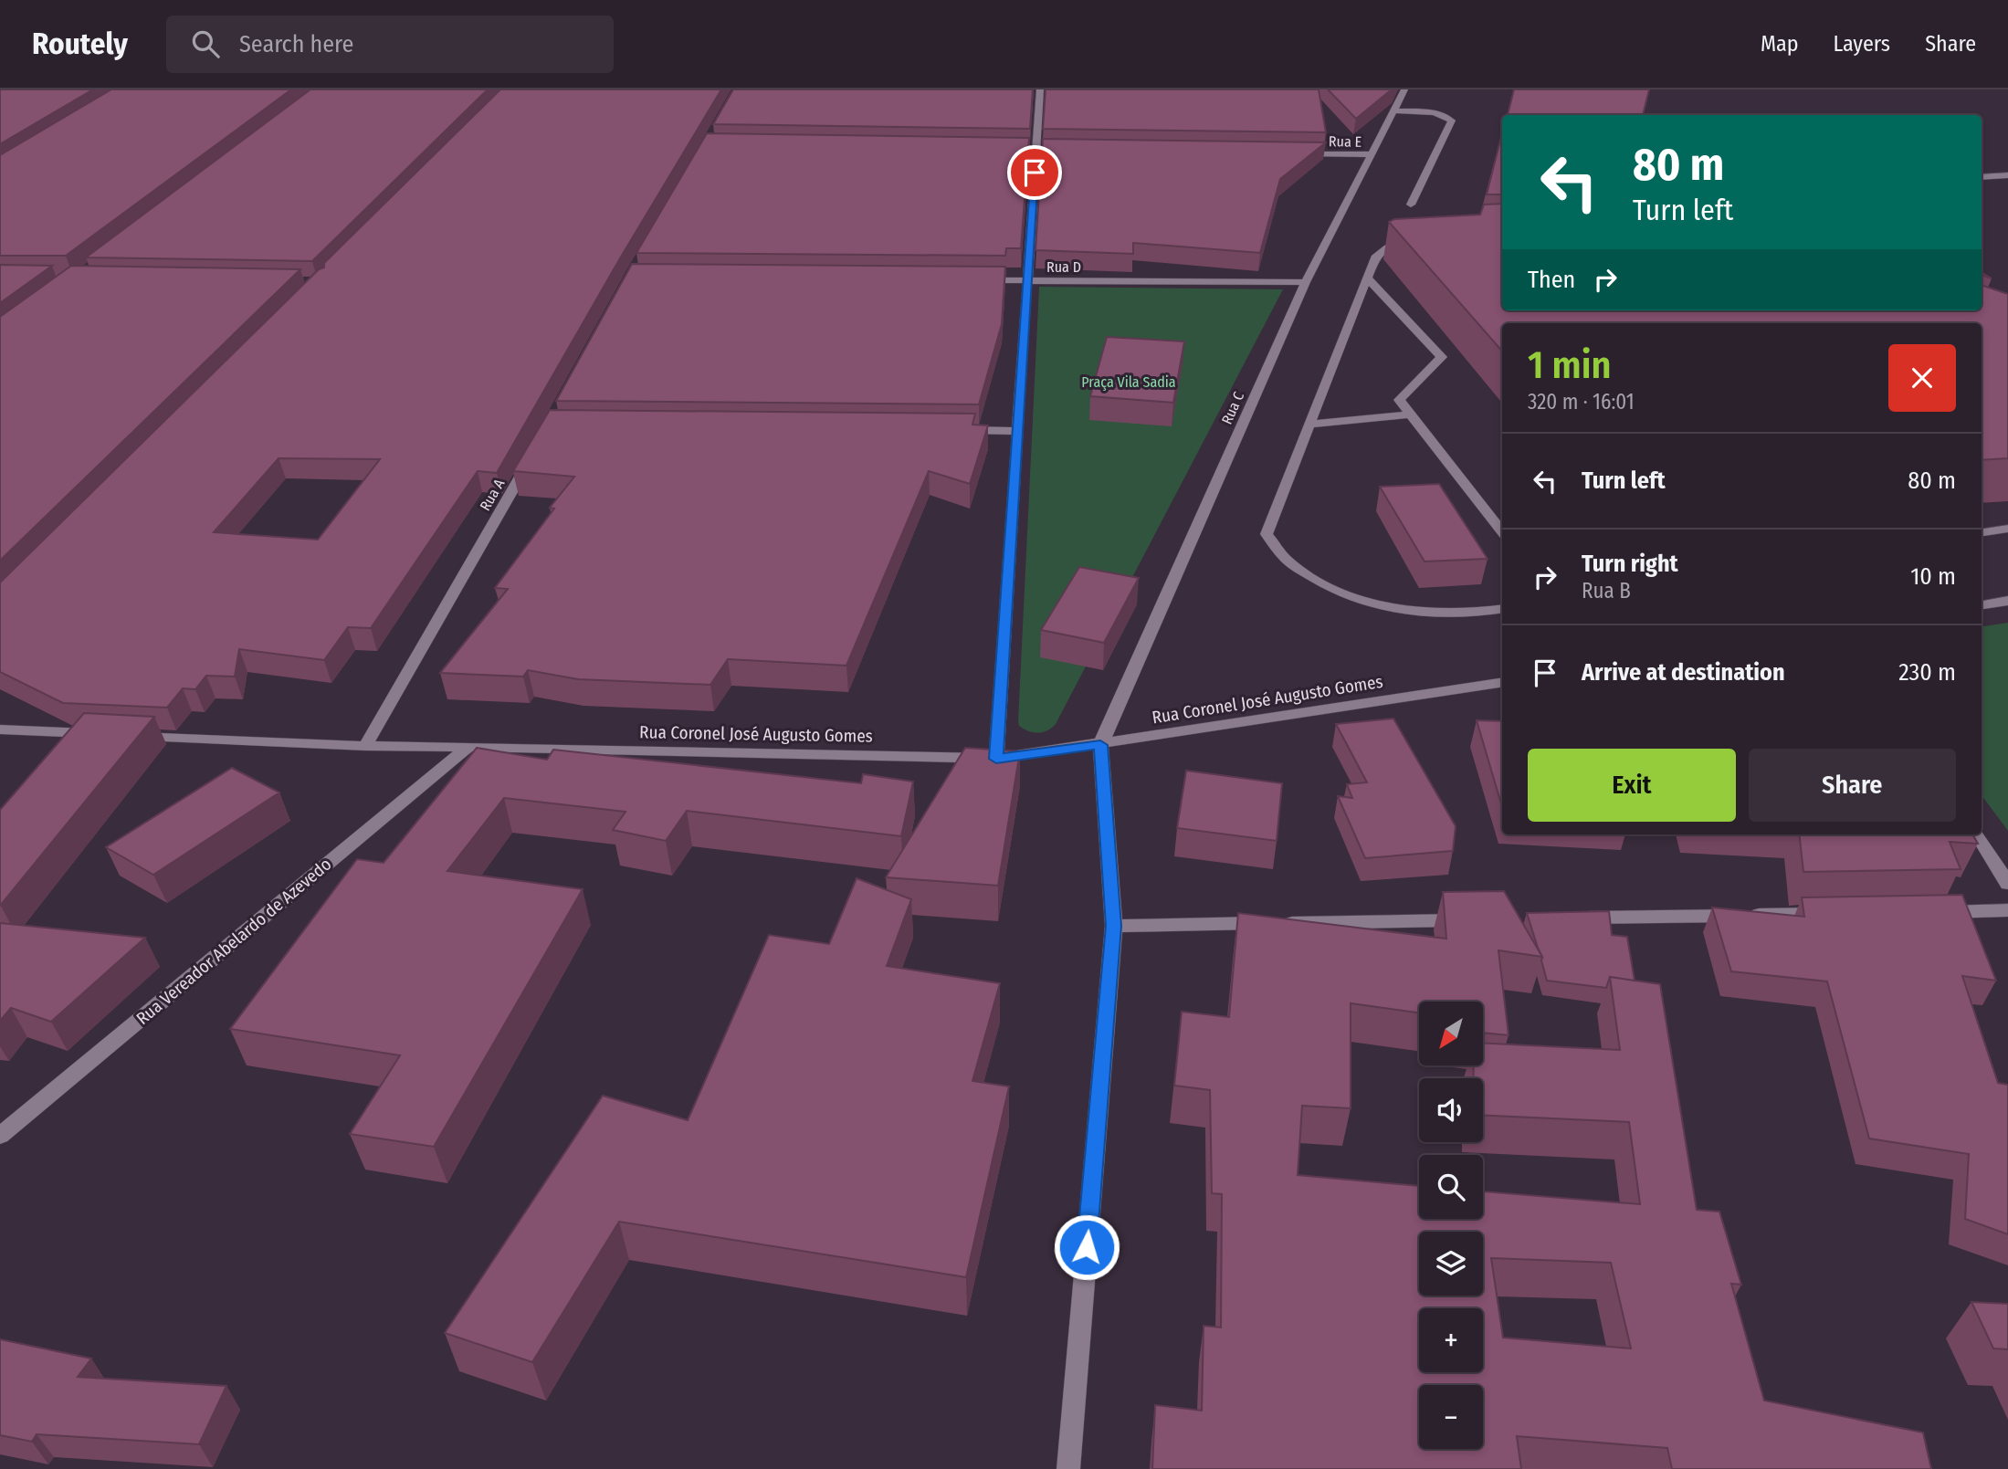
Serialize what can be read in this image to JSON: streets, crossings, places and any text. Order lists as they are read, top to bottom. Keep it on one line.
{"streets":{"street":["Rua E","Rua D","Rua C","Rua A","Rua Coronel José Augusto Gomes","Rua Vereador Abelardo de Azevedo"]},"crossings":[["Rua E","Rua C"],["Rua D","Rua C"],["Rua C","Rua Coronel José Augusto Gomes"],["Rua A","Rua Coronel José Augusto Gomes"],["Rua Coronel José Augusto Gomes","Rua Vereador Abelardo de Azevedo"]],"parks":["Praça Vila Sadia"],"north":"bottom left","page":{"header":"Routely","search":"Search here","nav":["Map","Layers","Share"],"turn":["80 m","Turn left"],"then":"Then","heading":["1 min","320 m · 16:01"],"list":[{"name":"Turn left","value":"80 m"},{"name":"Turn right","note":"Rua B","value":"10 m"},{"name":"Arrive at destination","value":"230 m"}],"buttons":["Exit","Share"],"map_buttons":["+","−"]}}
